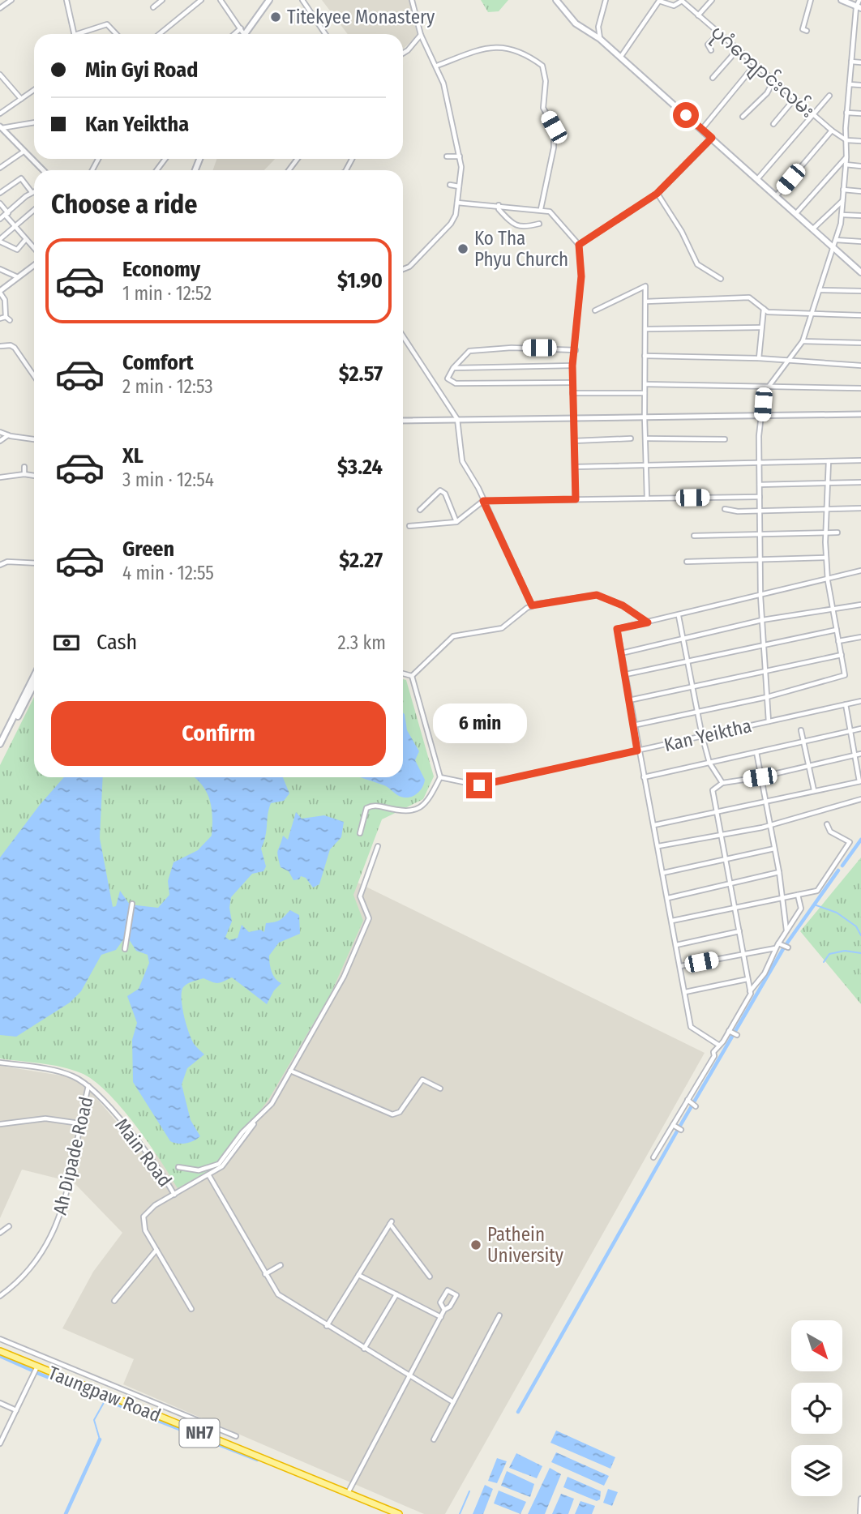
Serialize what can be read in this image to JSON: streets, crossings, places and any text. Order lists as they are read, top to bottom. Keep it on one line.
{"streets":{"highway":["Taungpaw Road","NH7"],"street":["ပုဂံကျောင်းလမ်း","Kan Yeiktha","Main Road","Ah Dipade Road"]},"crossings":[["Main Road","Ah Dipade Road"]],"places":["Titekyee Monastery","Ko Tha Phyu Church","Pathein University"],"north":"bottom right","page":{"banner":["Min Gyi Road","Kan Yeiktha"],"heading":"Choose a ride","list":[{"name":"Economy","note":"1 min · 12:52","value":"$1.90"},{"name":"Comfort","note":"2 min · 12:53","value":"$2.57"},{"name":"XL","note":"3 min · 12:54","value":"$3.24"},{"name":"Green","note":"4 min · 12:55","value":"$2.27"}],"pay":["Cash","2.3 km"],"buttons":"Confirm","bubble":"6 min"}}
